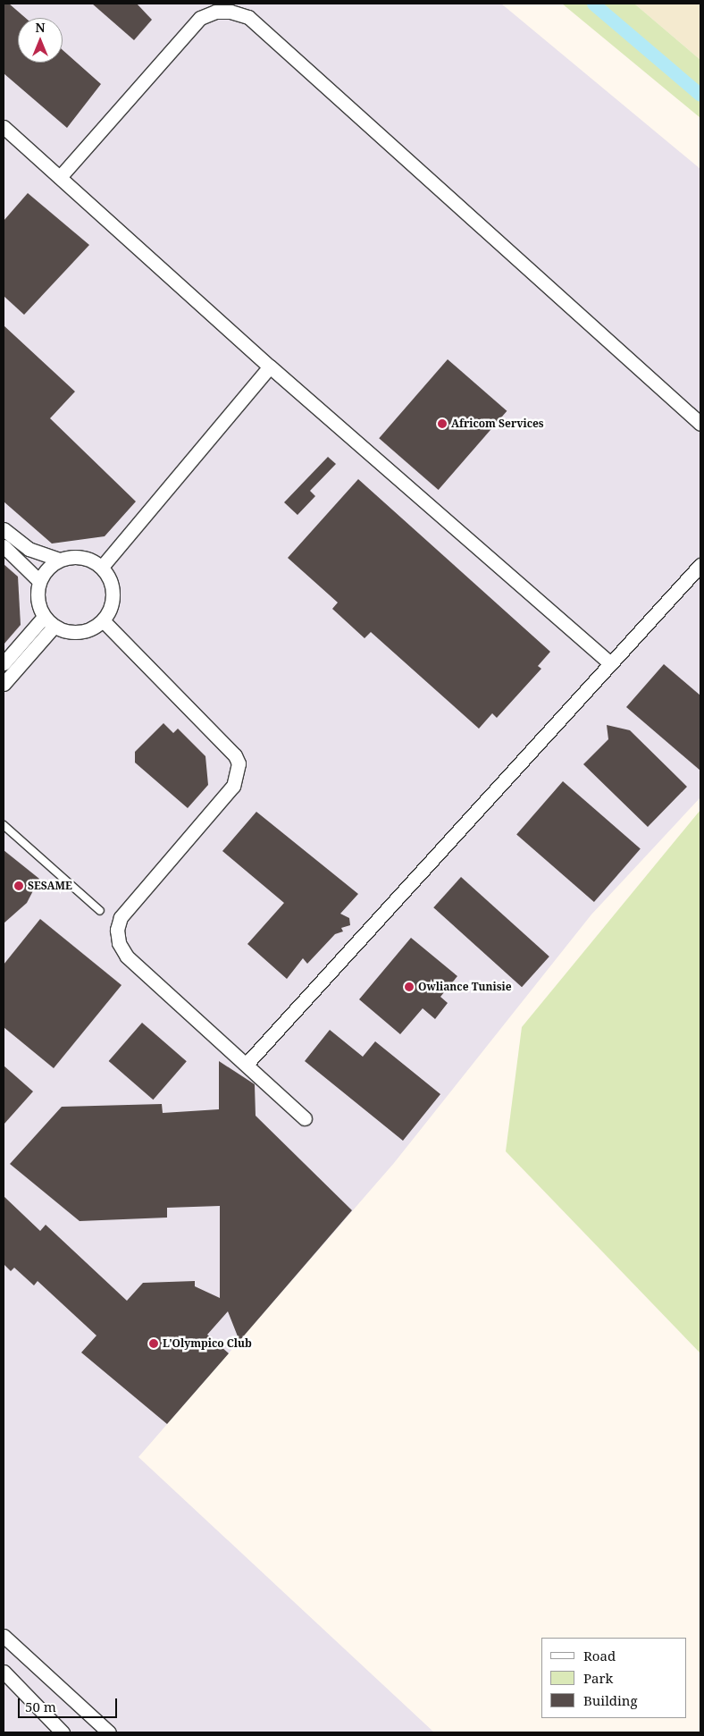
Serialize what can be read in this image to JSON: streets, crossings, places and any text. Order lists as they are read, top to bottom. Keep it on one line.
{"places":["Africom Services","SESAME","Owliance Tunisie","L'Olympico Club"],"legend":["Road","Park","Building"],"scale_bar":"50 m","north":"top"}
